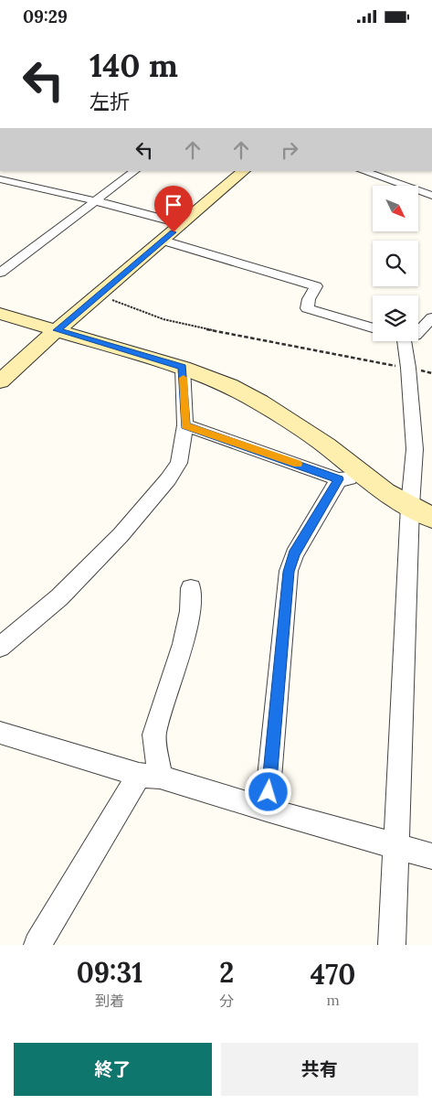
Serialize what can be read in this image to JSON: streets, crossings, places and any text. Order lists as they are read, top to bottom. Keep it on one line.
{"north":"bottom right","page":{"status":"09:29","turn":["140 m","左折"],"eta":["09:31","到着","2","分","470","m"],"buttons":["終了","共有"]}}
